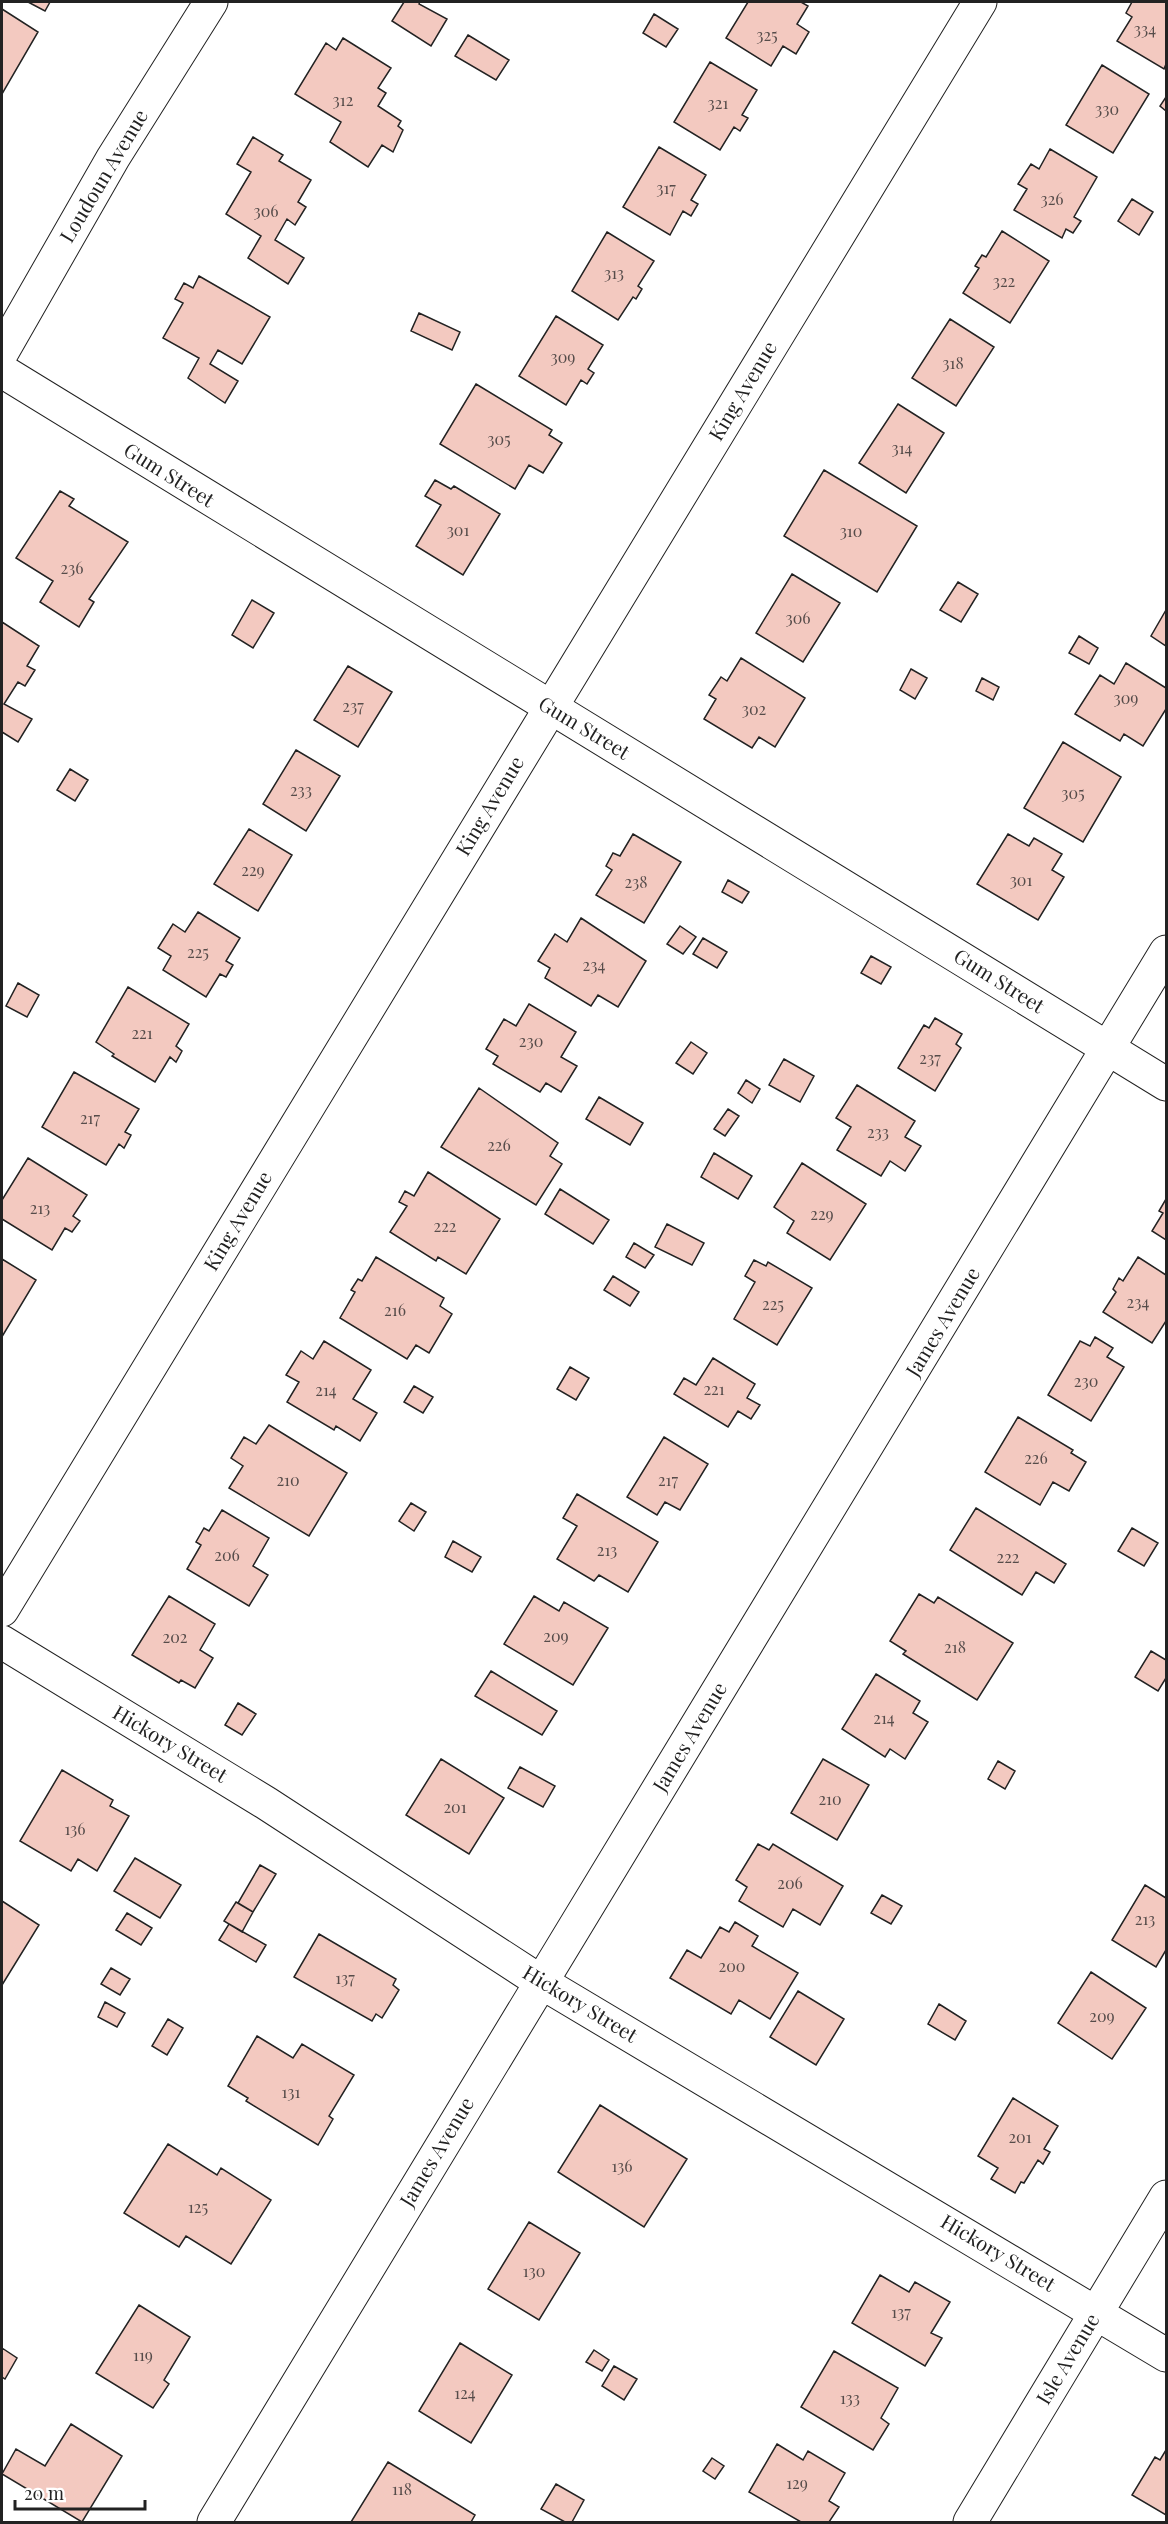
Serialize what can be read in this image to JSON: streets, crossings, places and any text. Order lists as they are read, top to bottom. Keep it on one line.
{"streets":{"street":["Loudoun Avenue","King Avenue","Gum Street","James Avenue","Hickory Street","Isle Avenue"]},"crossings":[["King Avenue","Gum Street"],["Gum Street","James Avenue"],["James Avenue","Hickory Street"],["Hickory Street","Isle Avenue"]],"house_numbers":["334","325","312","321","330","317","326","306","313","322","309","318","305","314","301","310","236","306","309","237","302","233","305","229","301","238","225","234","221","230","237","217","233","226","213","229","222","234","225","216","230","221","214","226","210","217","213","206","222","209","202","218","214","210","201","136","206","213","200","137","209","131","201","136","125","130","137","119","124","133","129","118"],"scale_bar":"20 m"}
